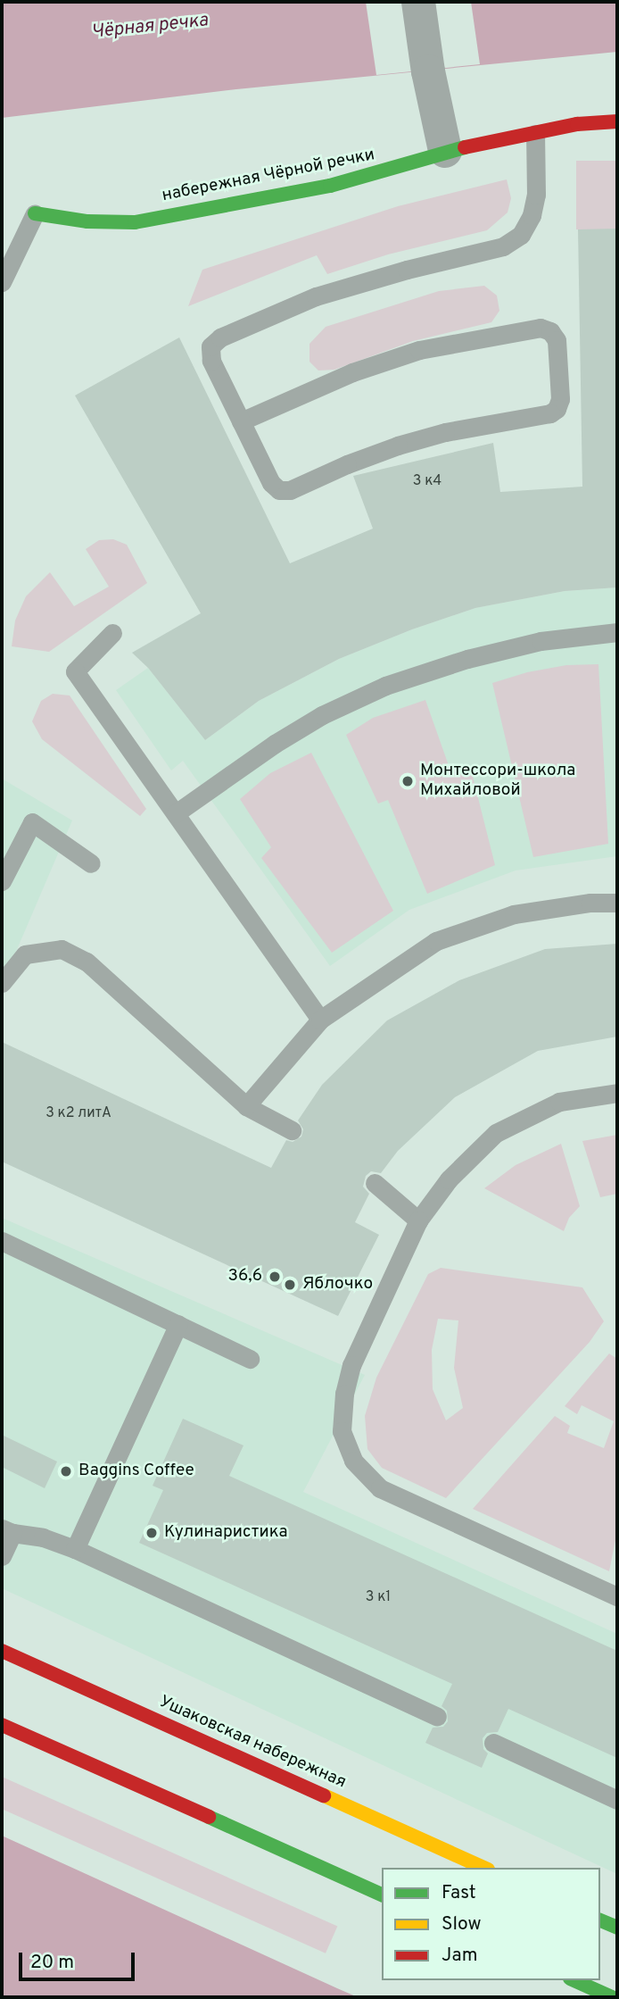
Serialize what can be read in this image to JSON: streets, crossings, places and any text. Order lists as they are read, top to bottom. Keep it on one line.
{"streets":{"main road":["набережная Чёрной речки","Ушаковская набережная"]},"water":["Чёрная речка"],"places":["Монтессори-школа Михайловой","36,6","Яблочко","Baggins Coffee","Кулинаристика"],"house_numbers":["3 к4","3 к2 литА","3 к1"],"legend":["Fast","Slow","Jam"],"scale_bar":"20 m"}
